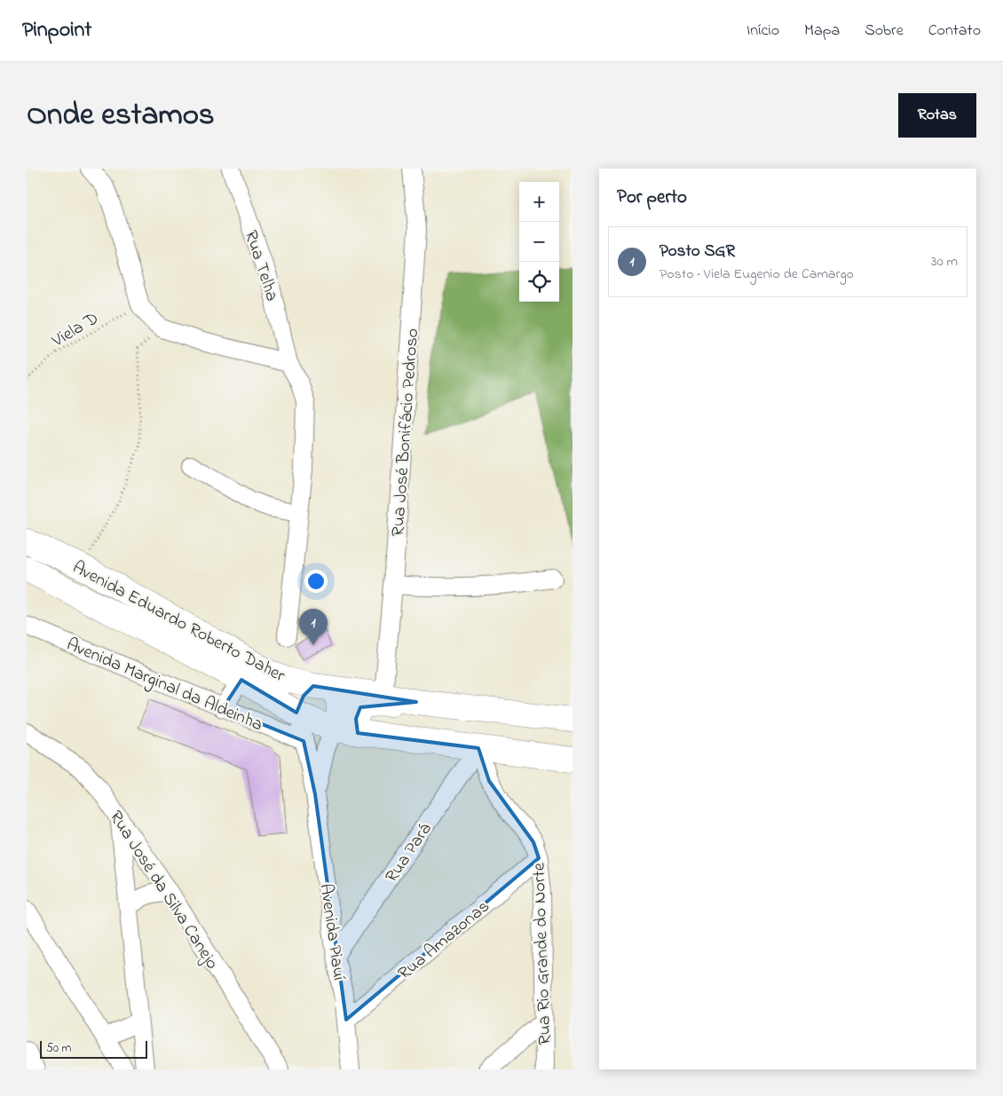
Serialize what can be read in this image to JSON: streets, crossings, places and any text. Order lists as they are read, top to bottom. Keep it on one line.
{"streets":{"main road":["Avenida Eduardo Roberto Daher"],"street":["Rua Telha","Rua José Bonifácio Pedroso","Avenida Marginal da Aldeinha","Rua Pará","Rua José da Silva Canejo","Avenida Piauí","Rua Amazonas","Rua Rio Grande do Norte"],"path":["Viela D"]},"crossings":[["Rua José Bonifácio Pedroso","Avenida Eduardo Roberto Daher"],["Avenida Eduardo Roberto Daher","Rua Pará"],["Avenida Eduardo Roberto Daher","Avenida Piauí"],["Avenida Eduardo Roberto Daher","Rua Rio Grande do Norte"],["Avenida Marginal da Aldeinha","Avenida Piauí"],["Rua Pará","Avenida Piauí"],["Rua Pará","Rua Rio Grande do Norte"],["Avenida Piauí","Rua Amazonas"],["Rua Amazonas","Rua Rio Grande do Norte"]],"scale_bar":"50 m","page":{"header":"Pinpoint","nav":["Início","Mapa","Sobre","Contato"],"title":"Onde estamos","buttons":"Rotas","heading":"Por perto","map_buttons":["+","−"],"list":[{"mark":"1","name":"Posto SGR","note":"Posto · Viela Eugenio de Camargo","value":"30 m"}],"pins":"1","scale":"50 m"}}
